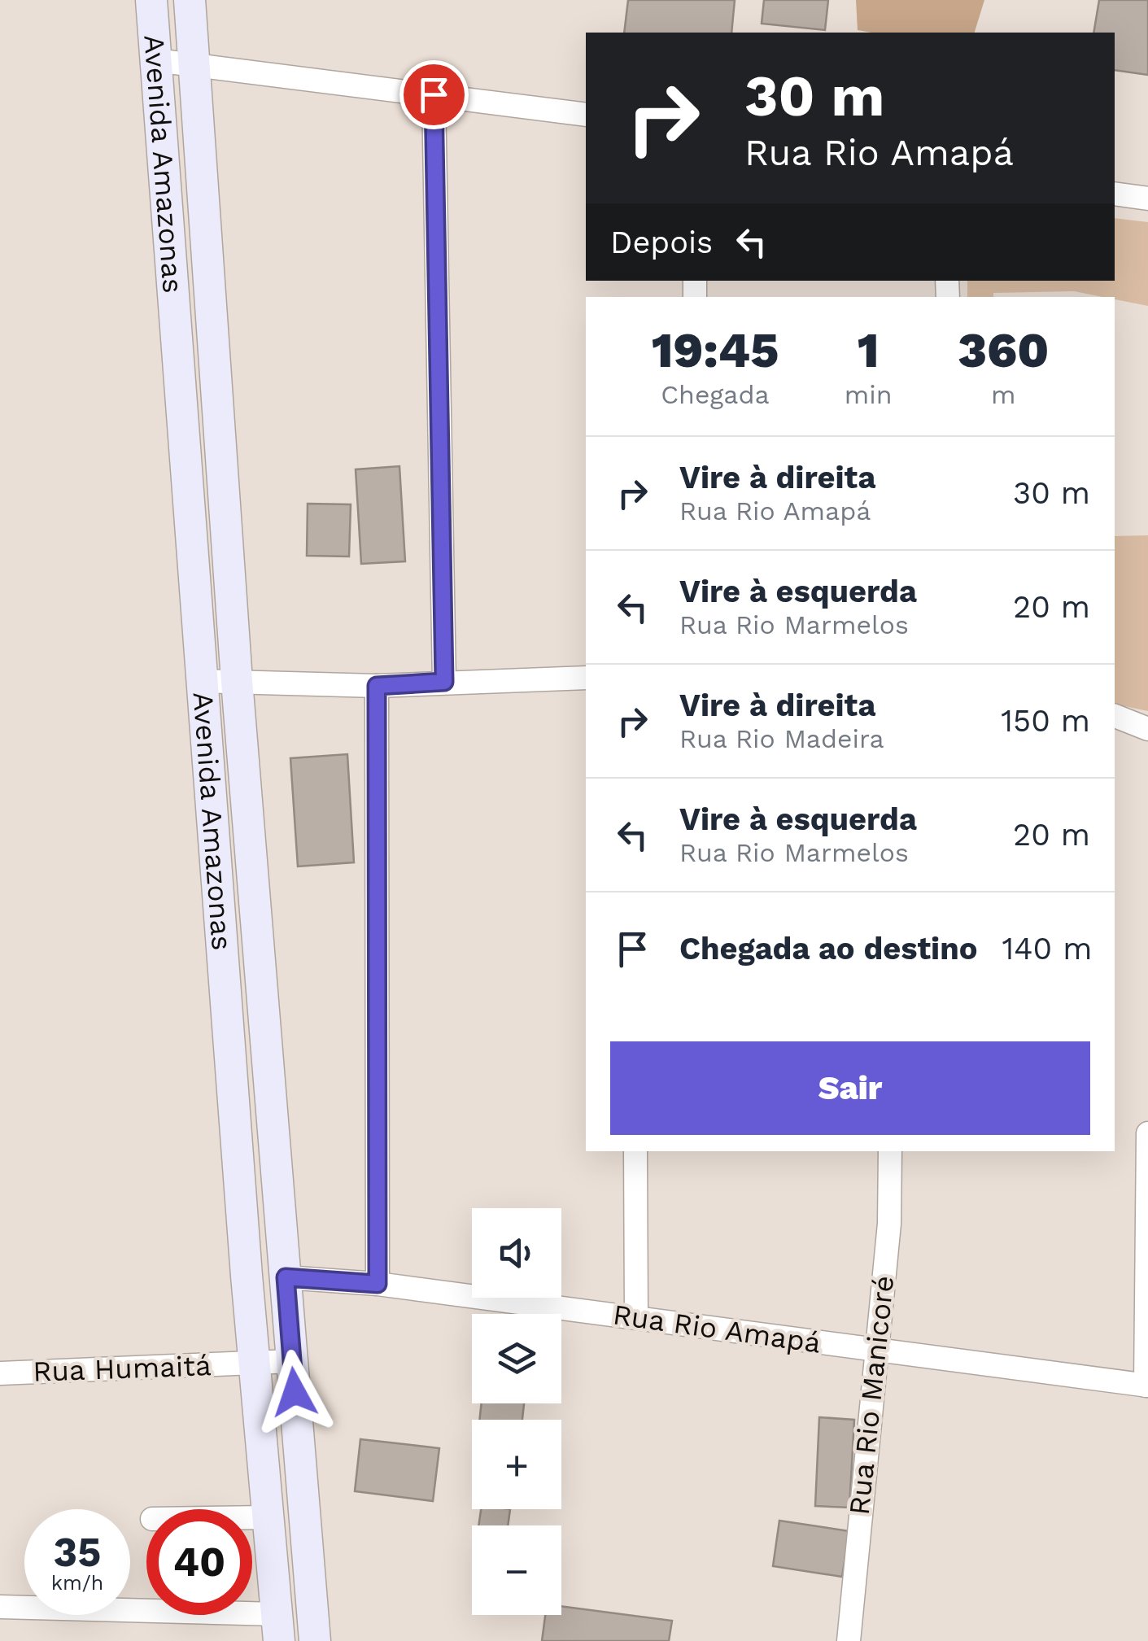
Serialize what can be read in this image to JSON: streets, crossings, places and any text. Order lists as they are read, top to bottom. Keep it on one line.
{"streets":{"street":["Avenida Amazonas","Rua Rio Amapá","Rua Humaitá","Rua Rio Manicoré"]},"crossings":[["Avenida Amazonas","Rua Rio Amapá"],["Avenida Amazonas","Rua Humaitá"],["Rua Rio Amapá","Rua Rio Manicoré"]],"page":{"turn":["30 m","Rua Rio Amapá"],"then":"Depois","eta":["19:45","Chegada","1","min","360","m"],"list":[{"name":"Vire à direita","note":"Rua Rio Amapá","value":"30 m"},{"name":"Vire à esquerda","note":"Rua Rio Marmelos","value":"20 m"},{"name":"Vire à direita","note":"Rua Rio Madeira","value":"150 m"},{"name":"Vire à esquerda","note":"Rua Rio Marmelos","value":"20 m"},{"name":"Chegada ao destino","value":"140 m"}],"buttons":"Sair","map_buttons":["+","−"],"speed":"35 km/h","limit":"40"}}
